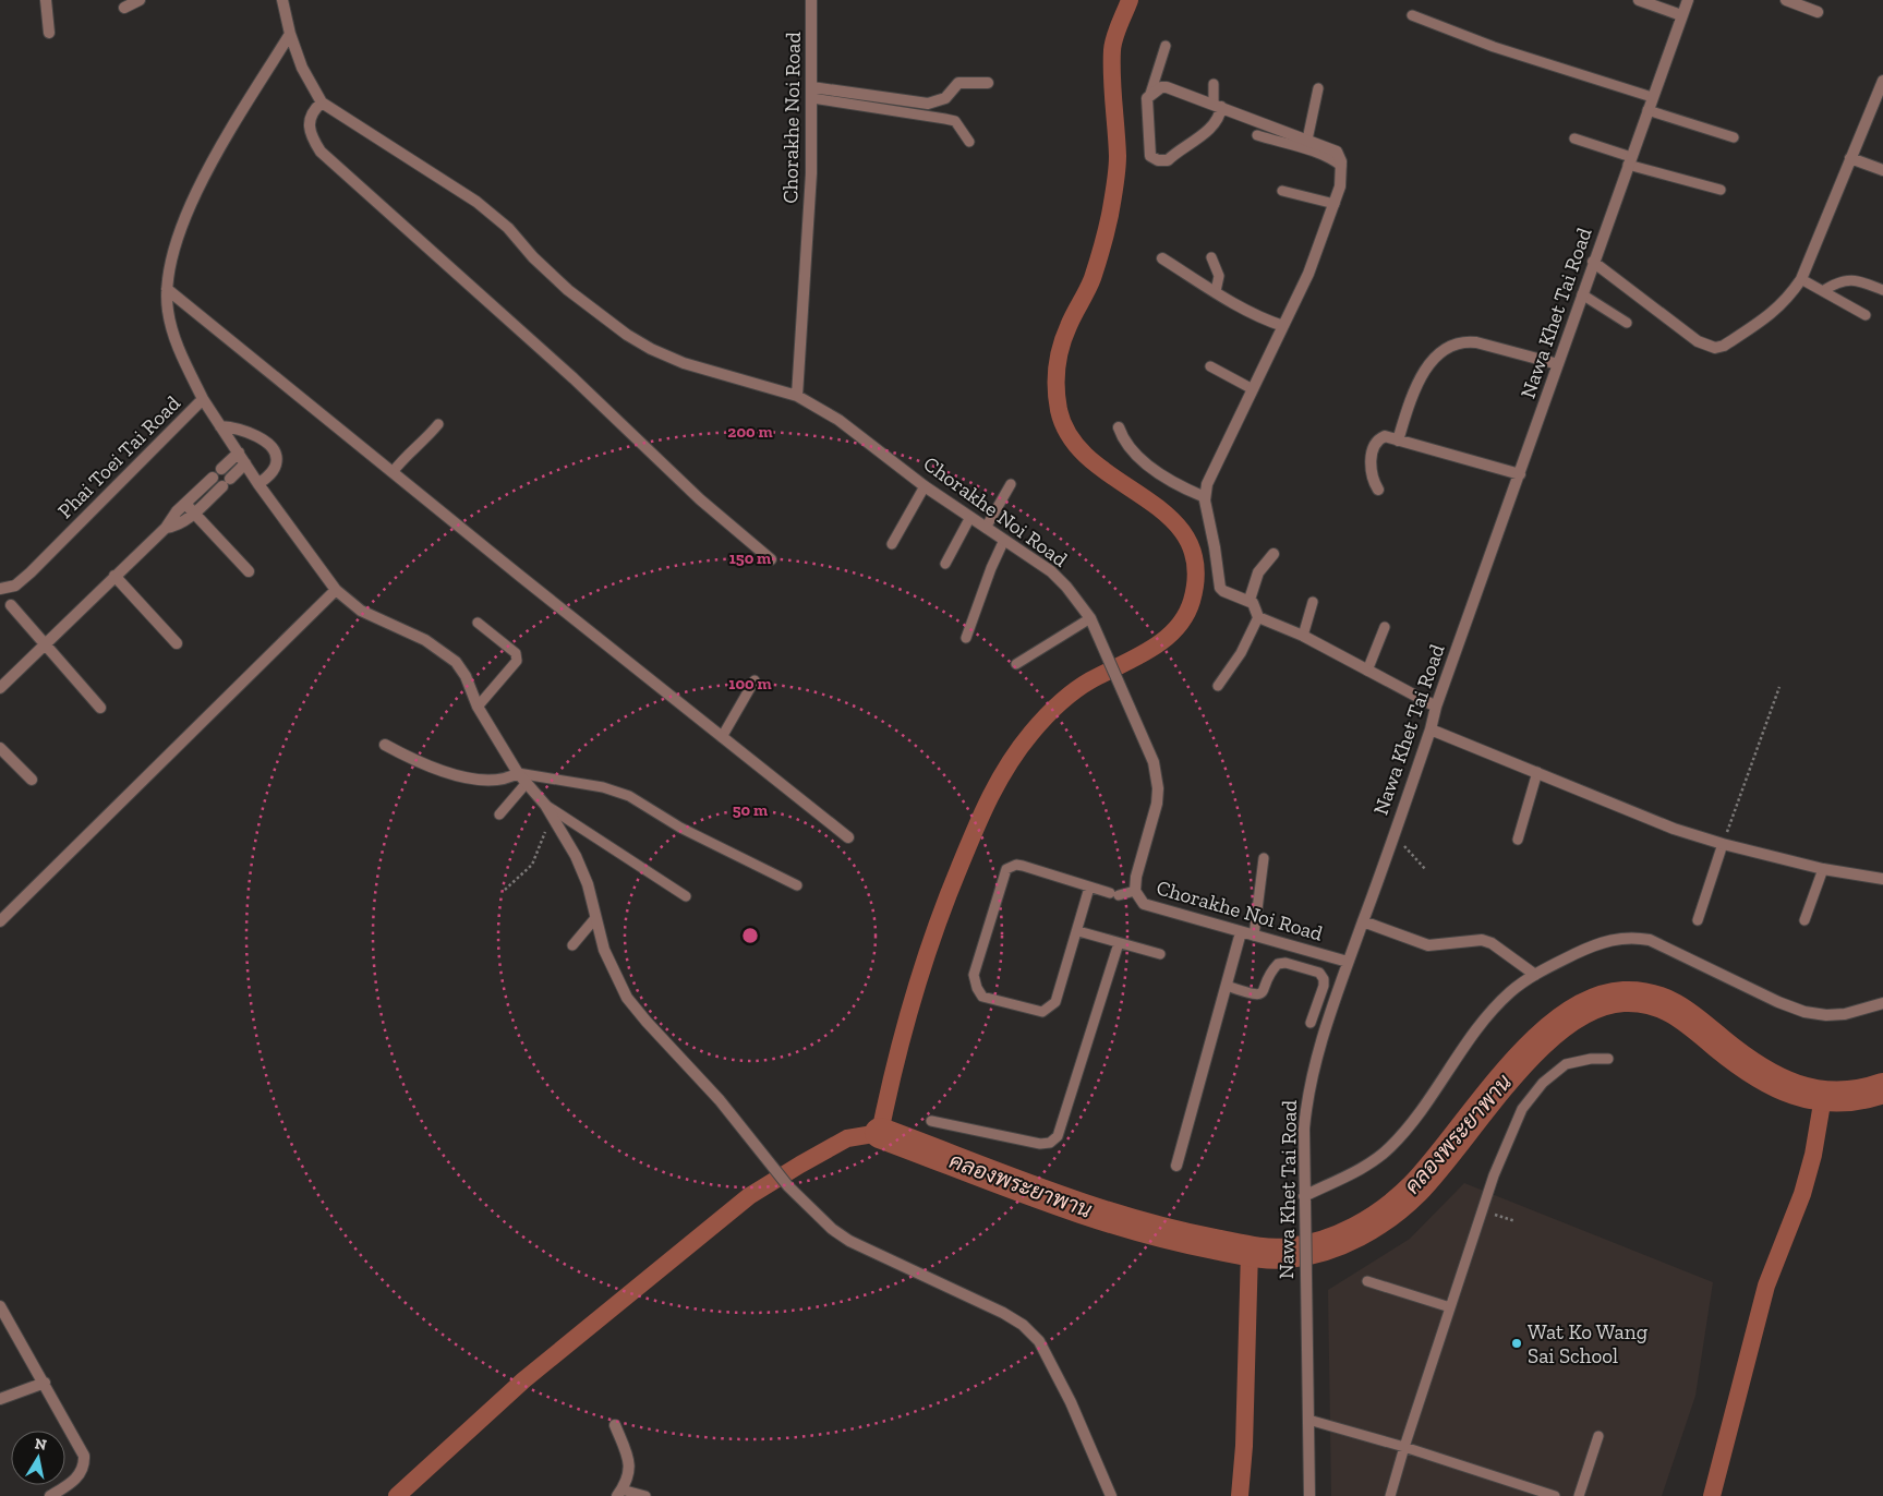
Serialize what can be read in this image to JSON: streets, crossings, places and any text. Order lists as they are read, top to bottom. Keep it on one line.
{"streets":{"street":["Chorakhe Noi Road","Nawa Khet Tai Road","Phai Toei Tai Road"]},"crossings":[["Chorakhe Noi Road","Nawa Khet Tai Road"]],"water":["คลองพระยาพาน"],"places":["Wat Ko Wang Sai School"],"north":"top","rings":["200 m","150 m","100 m","50 m"]}
